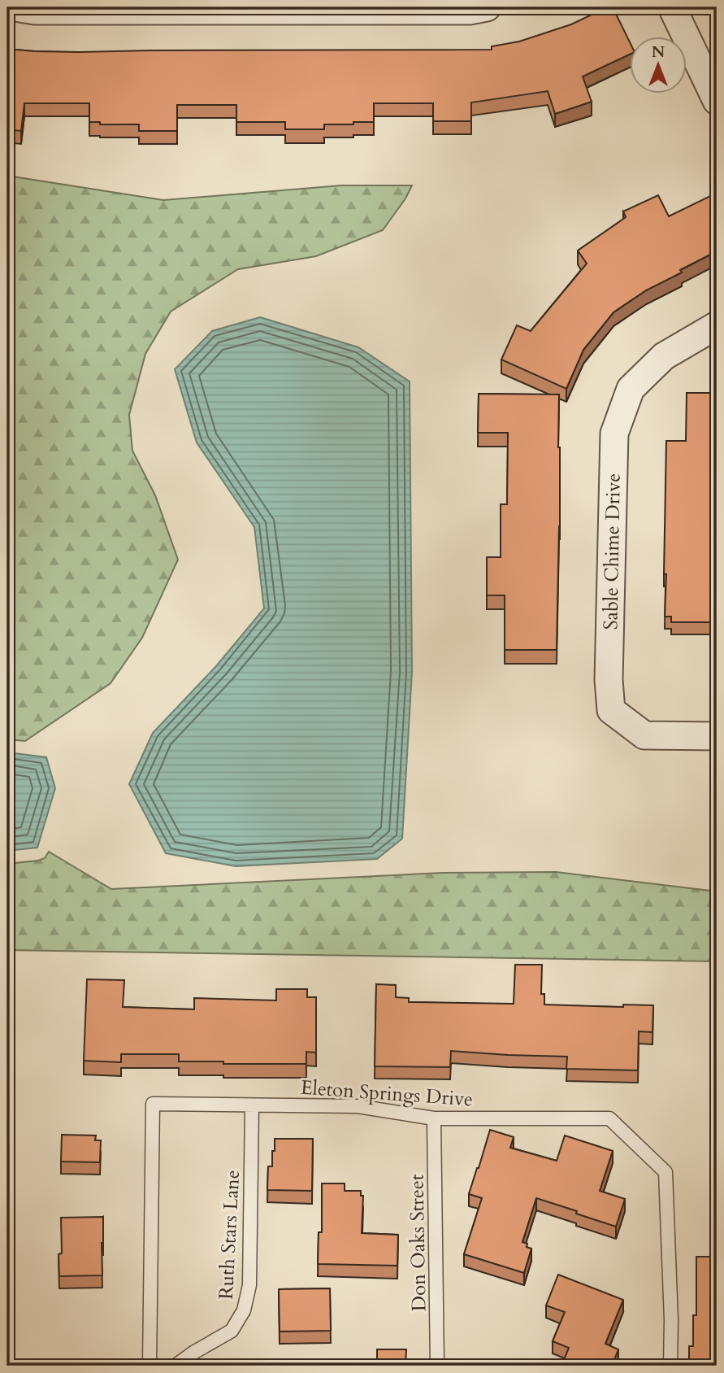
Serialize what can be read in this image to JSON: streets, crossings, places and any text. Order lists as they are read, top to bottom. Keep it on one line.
{"streets":{"street":["Sable Chime Drive"],"lane":["Eleton Springs Drive","Ruth Stars Lane","Don Oaks Street"]},"crossings":[["Eleton Springs Drive","Ruth Stars Lane"],["Eleton Springs Drive","Don Oaks Street"]],"north":"top"}
